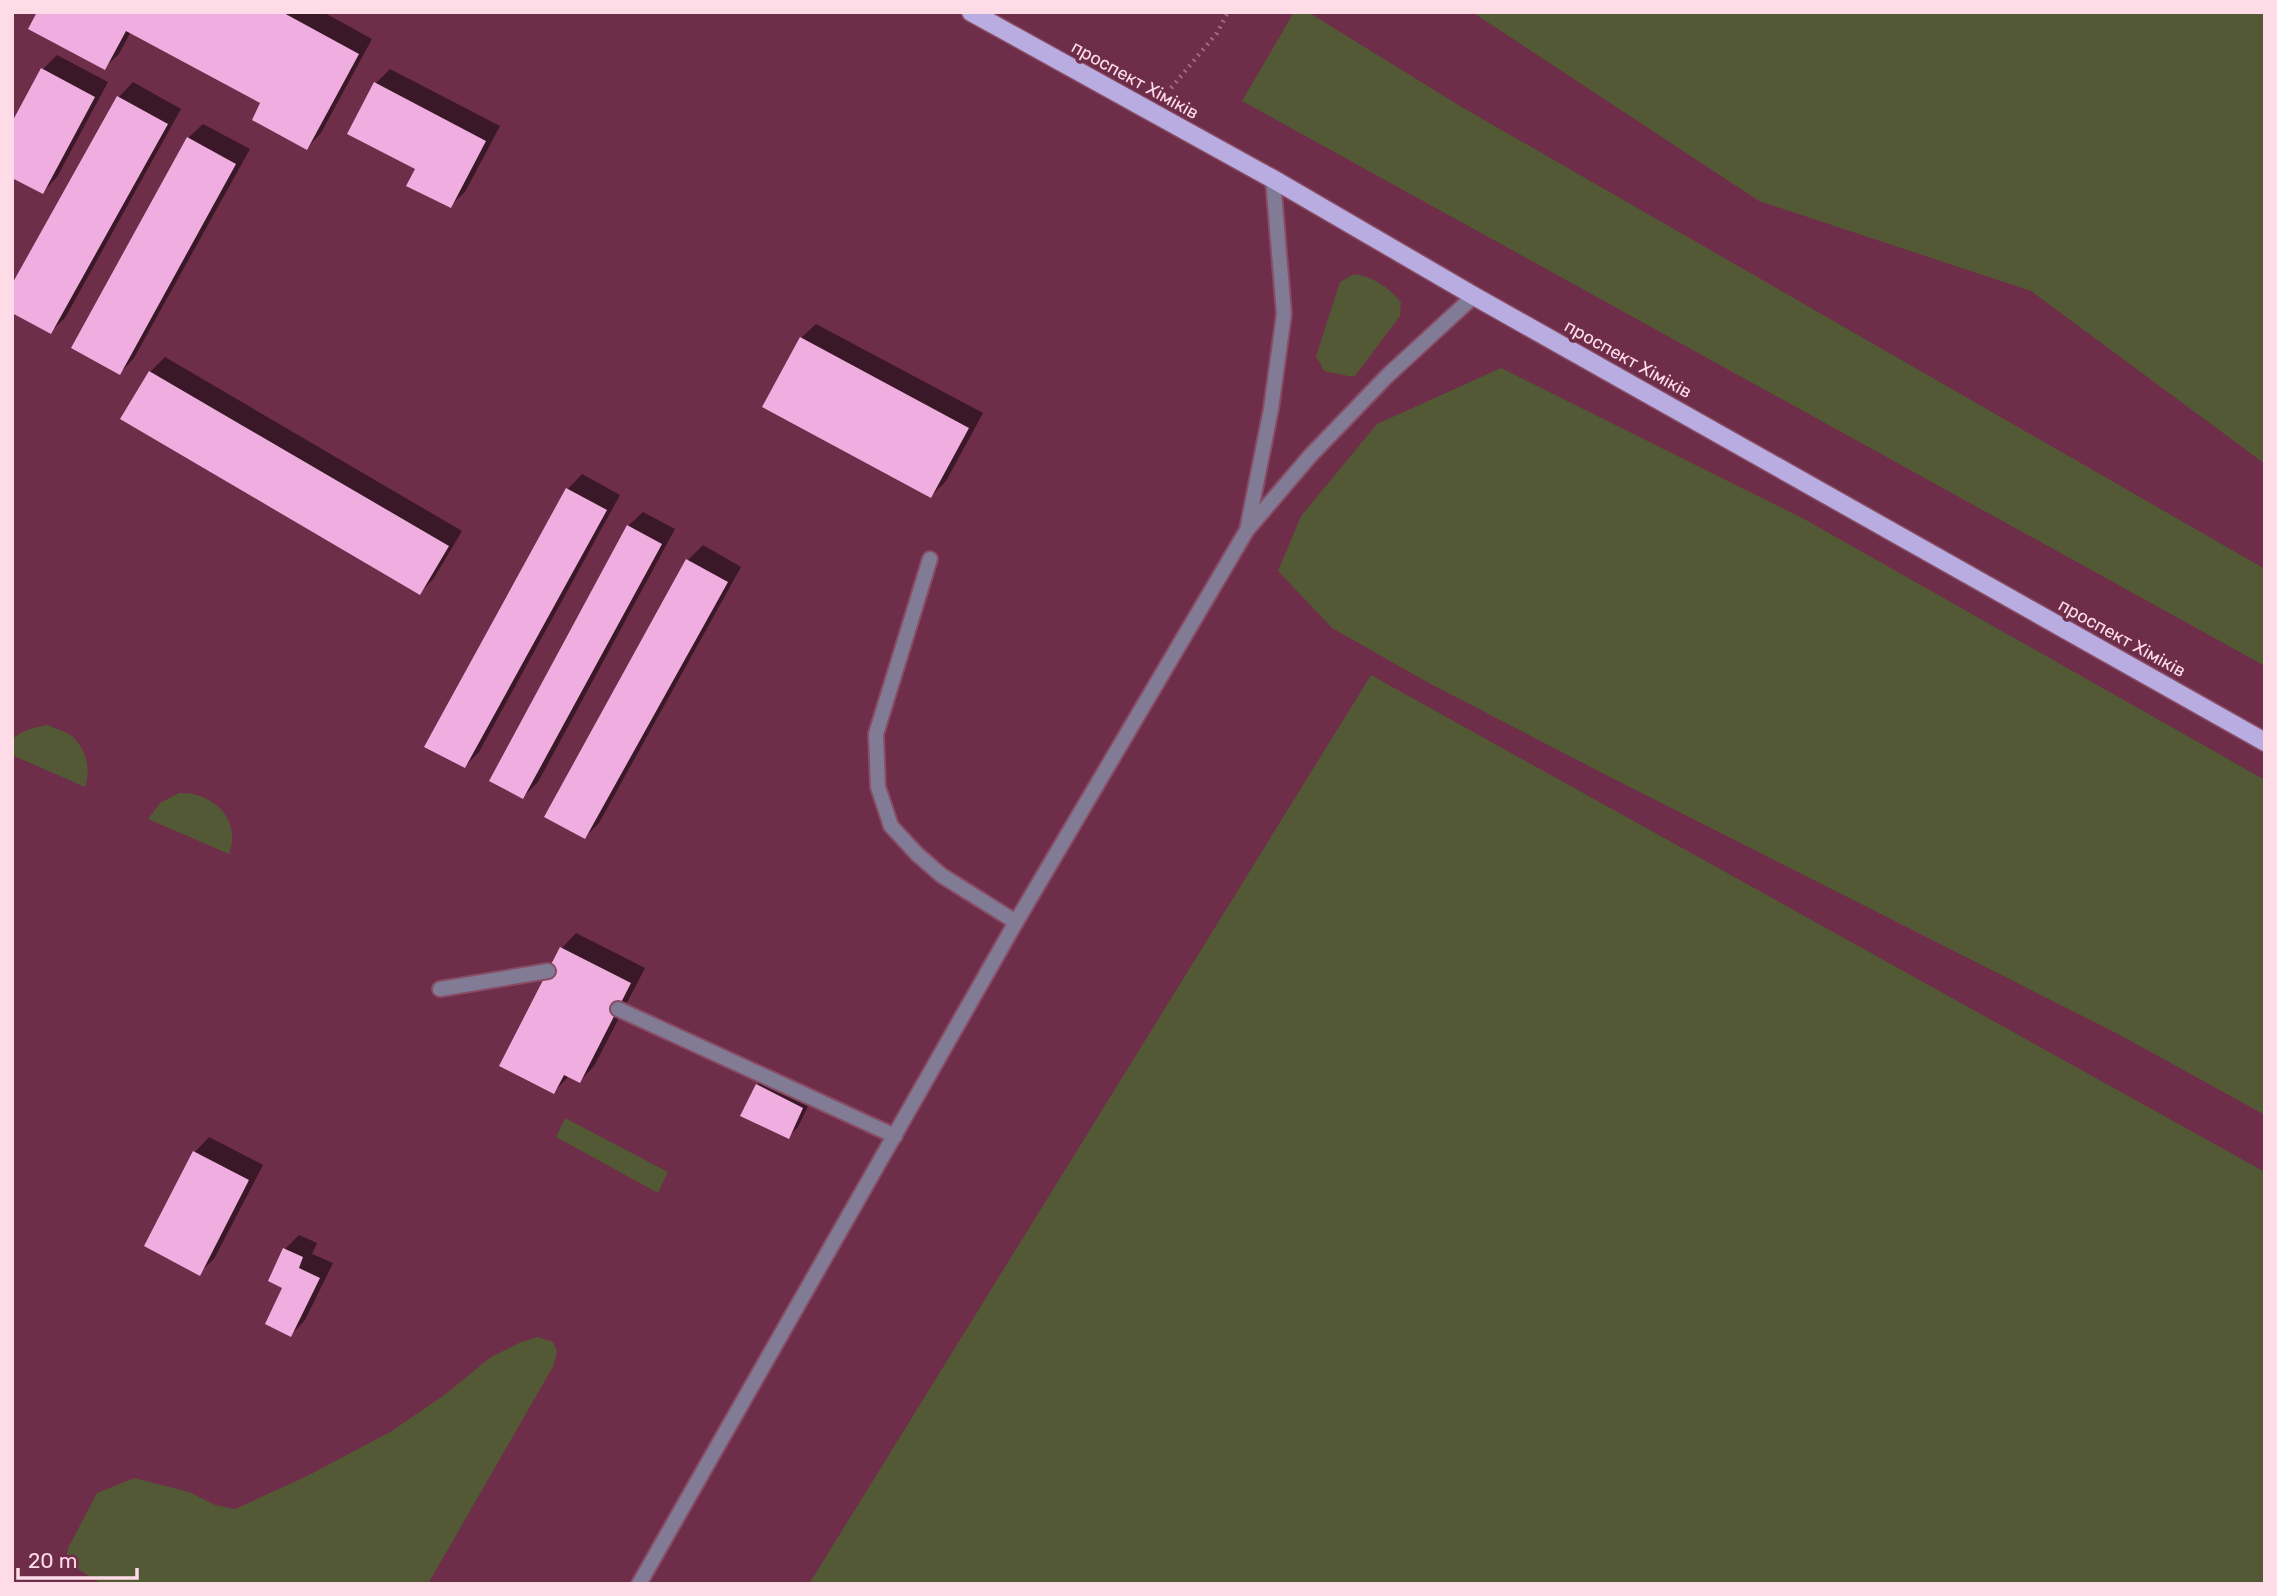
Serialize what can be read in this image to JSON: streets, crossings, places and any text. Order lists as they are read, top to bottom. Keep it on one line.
{"streets":{"main road":["проспект Хіміків"]},"scale_bar":"20 m"}
